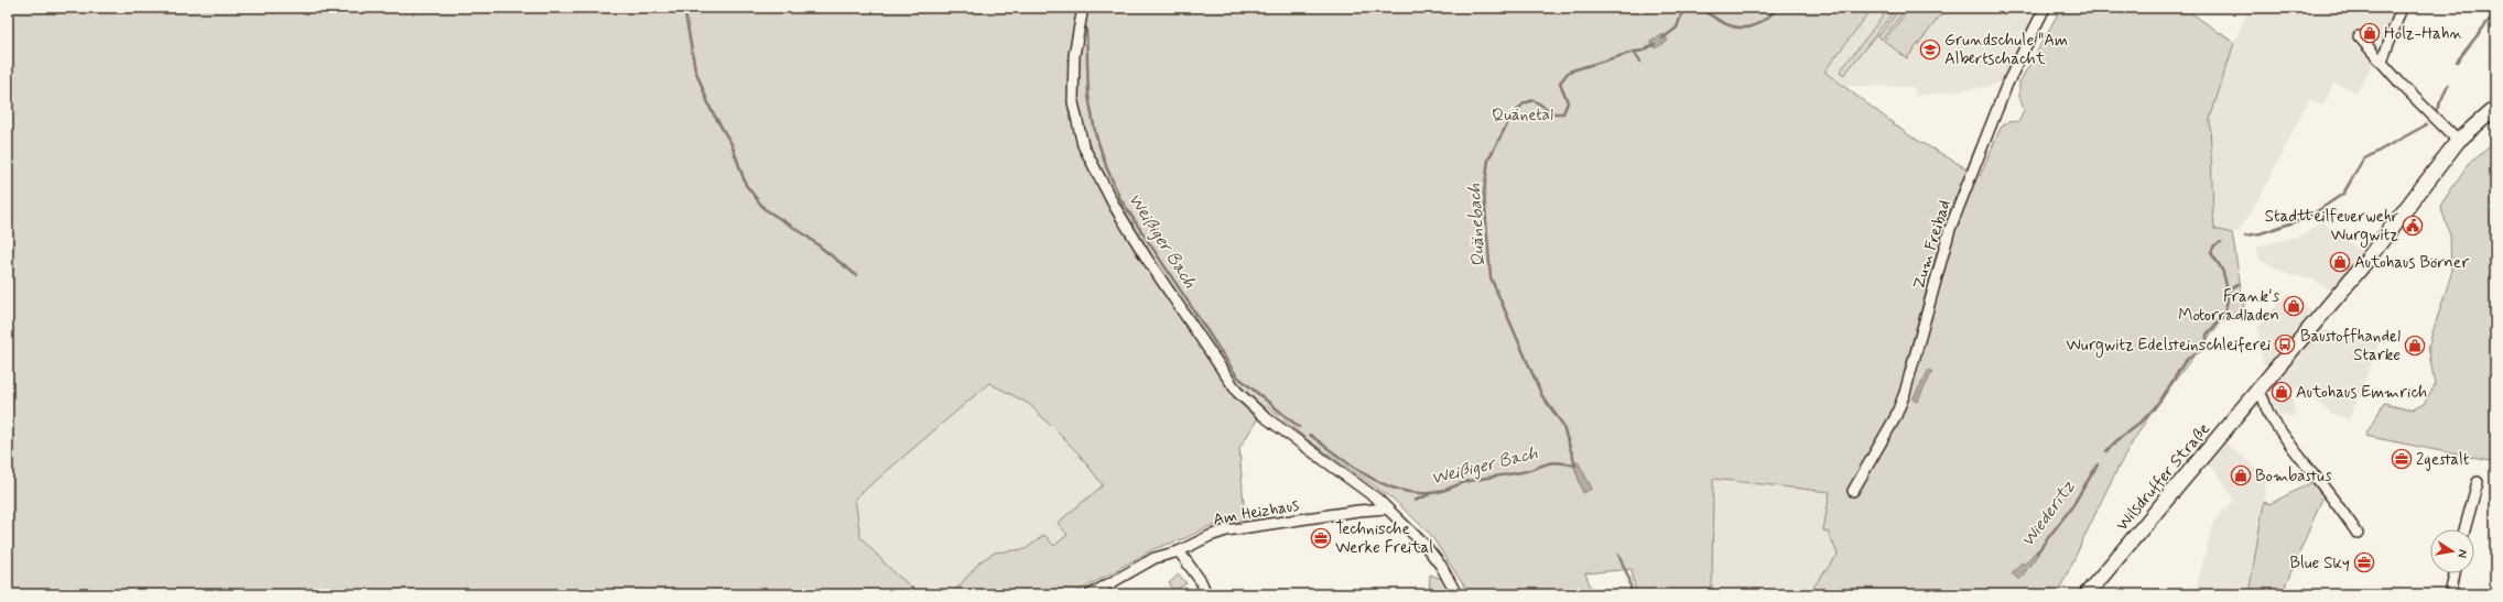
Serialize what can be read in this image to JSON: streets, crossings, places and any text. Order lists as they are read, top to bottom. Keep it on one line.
{"streets":{"main road":["Wilsdruffer Straße"],"street":["Zum Freibad","Am Heizhaus"]},"water":["Quänebach","Weißiger Bach","Wiederitz"],"parks":["Quänetal"],"places":{"shop":["Holz-Hahn","Autohaus Börner","Frank's Motorradladen","Baustoffhandel Starke","Autohaus Emmrich","Bombastus"],"school or university":["Grundschule \"Am Albertschacht"],"public building":["Stadtteilfeuerwehr Wurgwitz"],"bus stop":["Wurgwitz Edelsteinschleiferei"],"office":["2gestalt","Technische Werke Freital","Blue Sky"]},"north":"right"}
